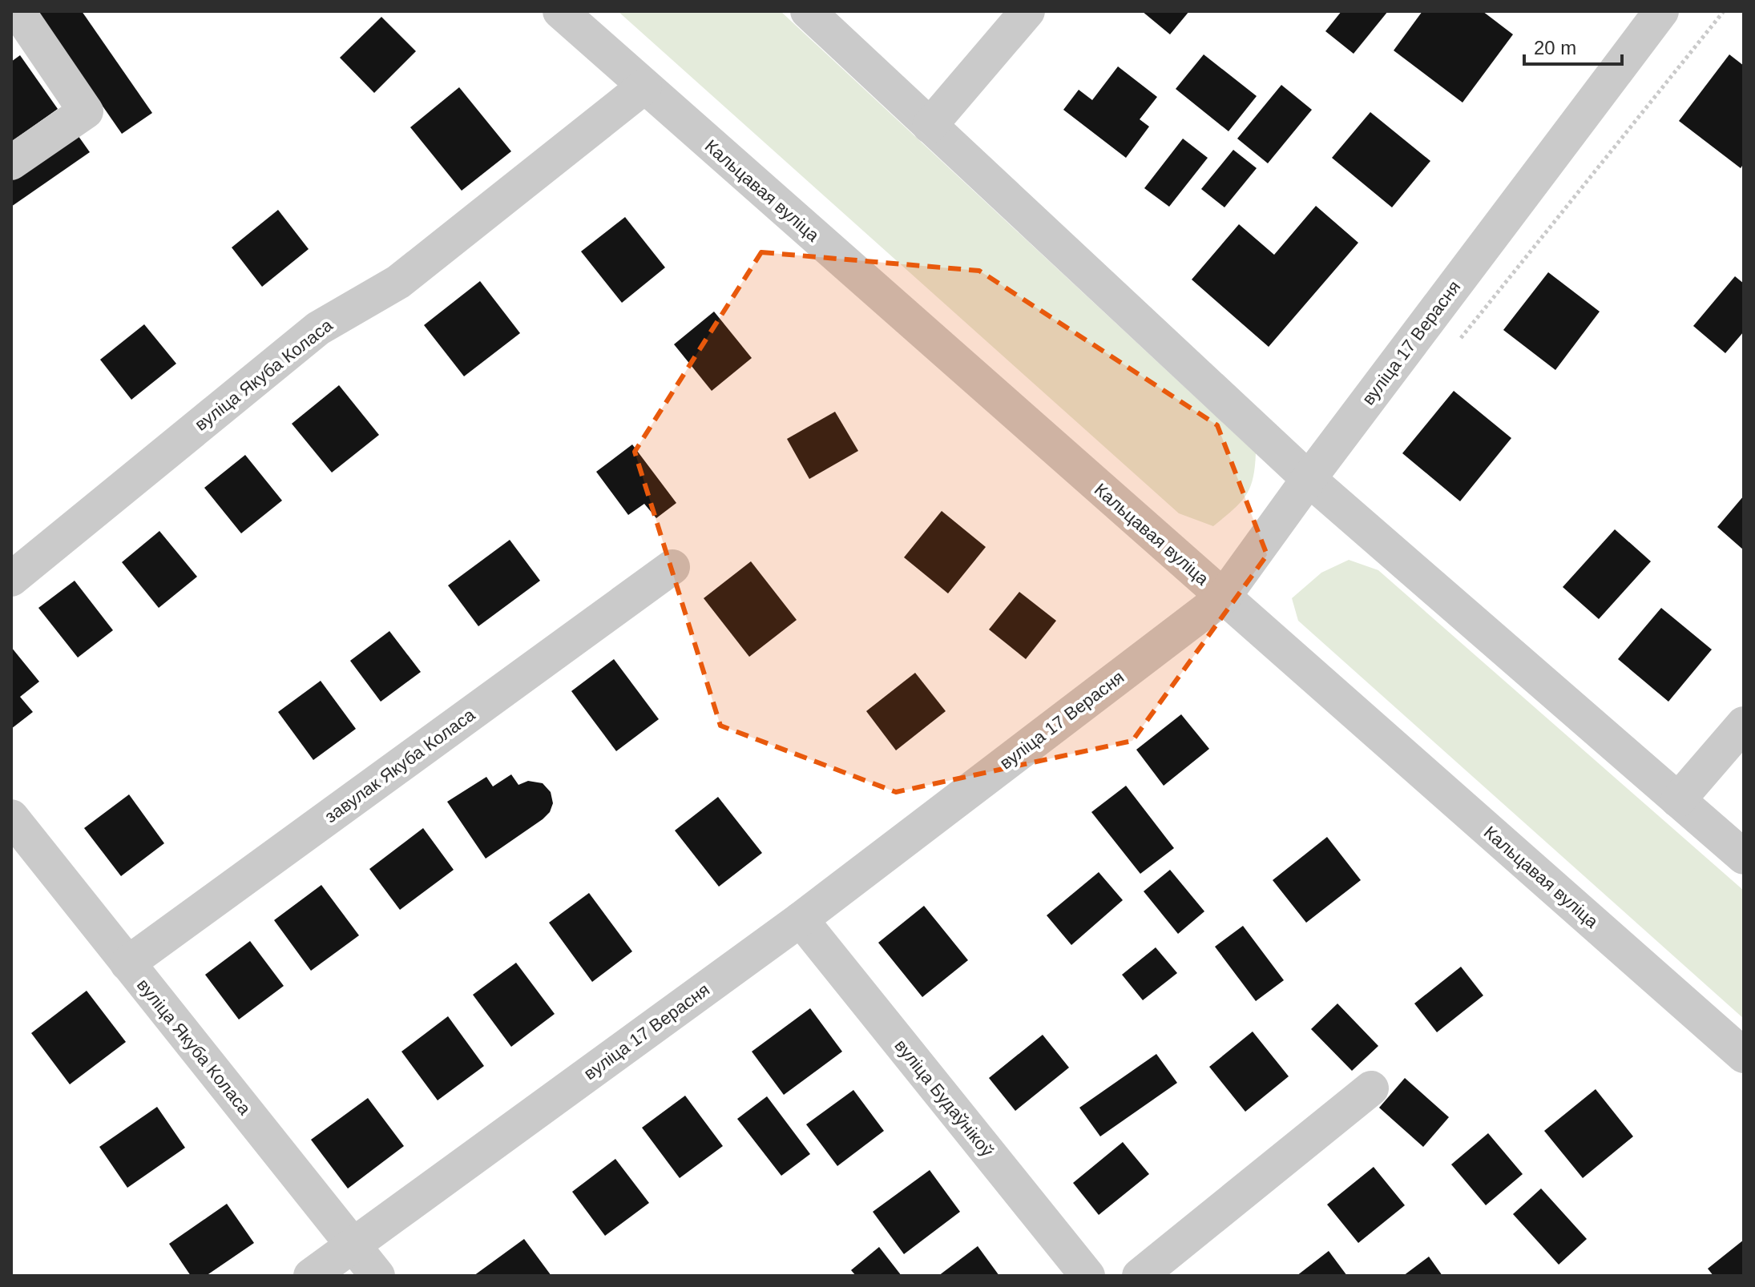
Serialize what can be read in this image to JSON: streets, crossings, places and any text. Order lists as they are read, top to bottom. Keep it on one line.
{"streets":{"street":["Кальцавая вуліца","вуліца 17 Верасня","вуліца Якуба Коласа","завулак Якуба Коласа","вуліца Будаўнікоў"]},"crossings":[["Кальцавая вуліца","вуліца 17 Верасня"],["Кальцавая вуліца","вуліца Якуба Коласа"],["вуліца 17 Верасня","вуліца Якуба Коласа"],["вуліца 17 Верасня","вуліца Будаўнікоў"],["вуліца Якуба Коласа","завулак Якуба Коласа"]],"scale_bar":"20 m"}
